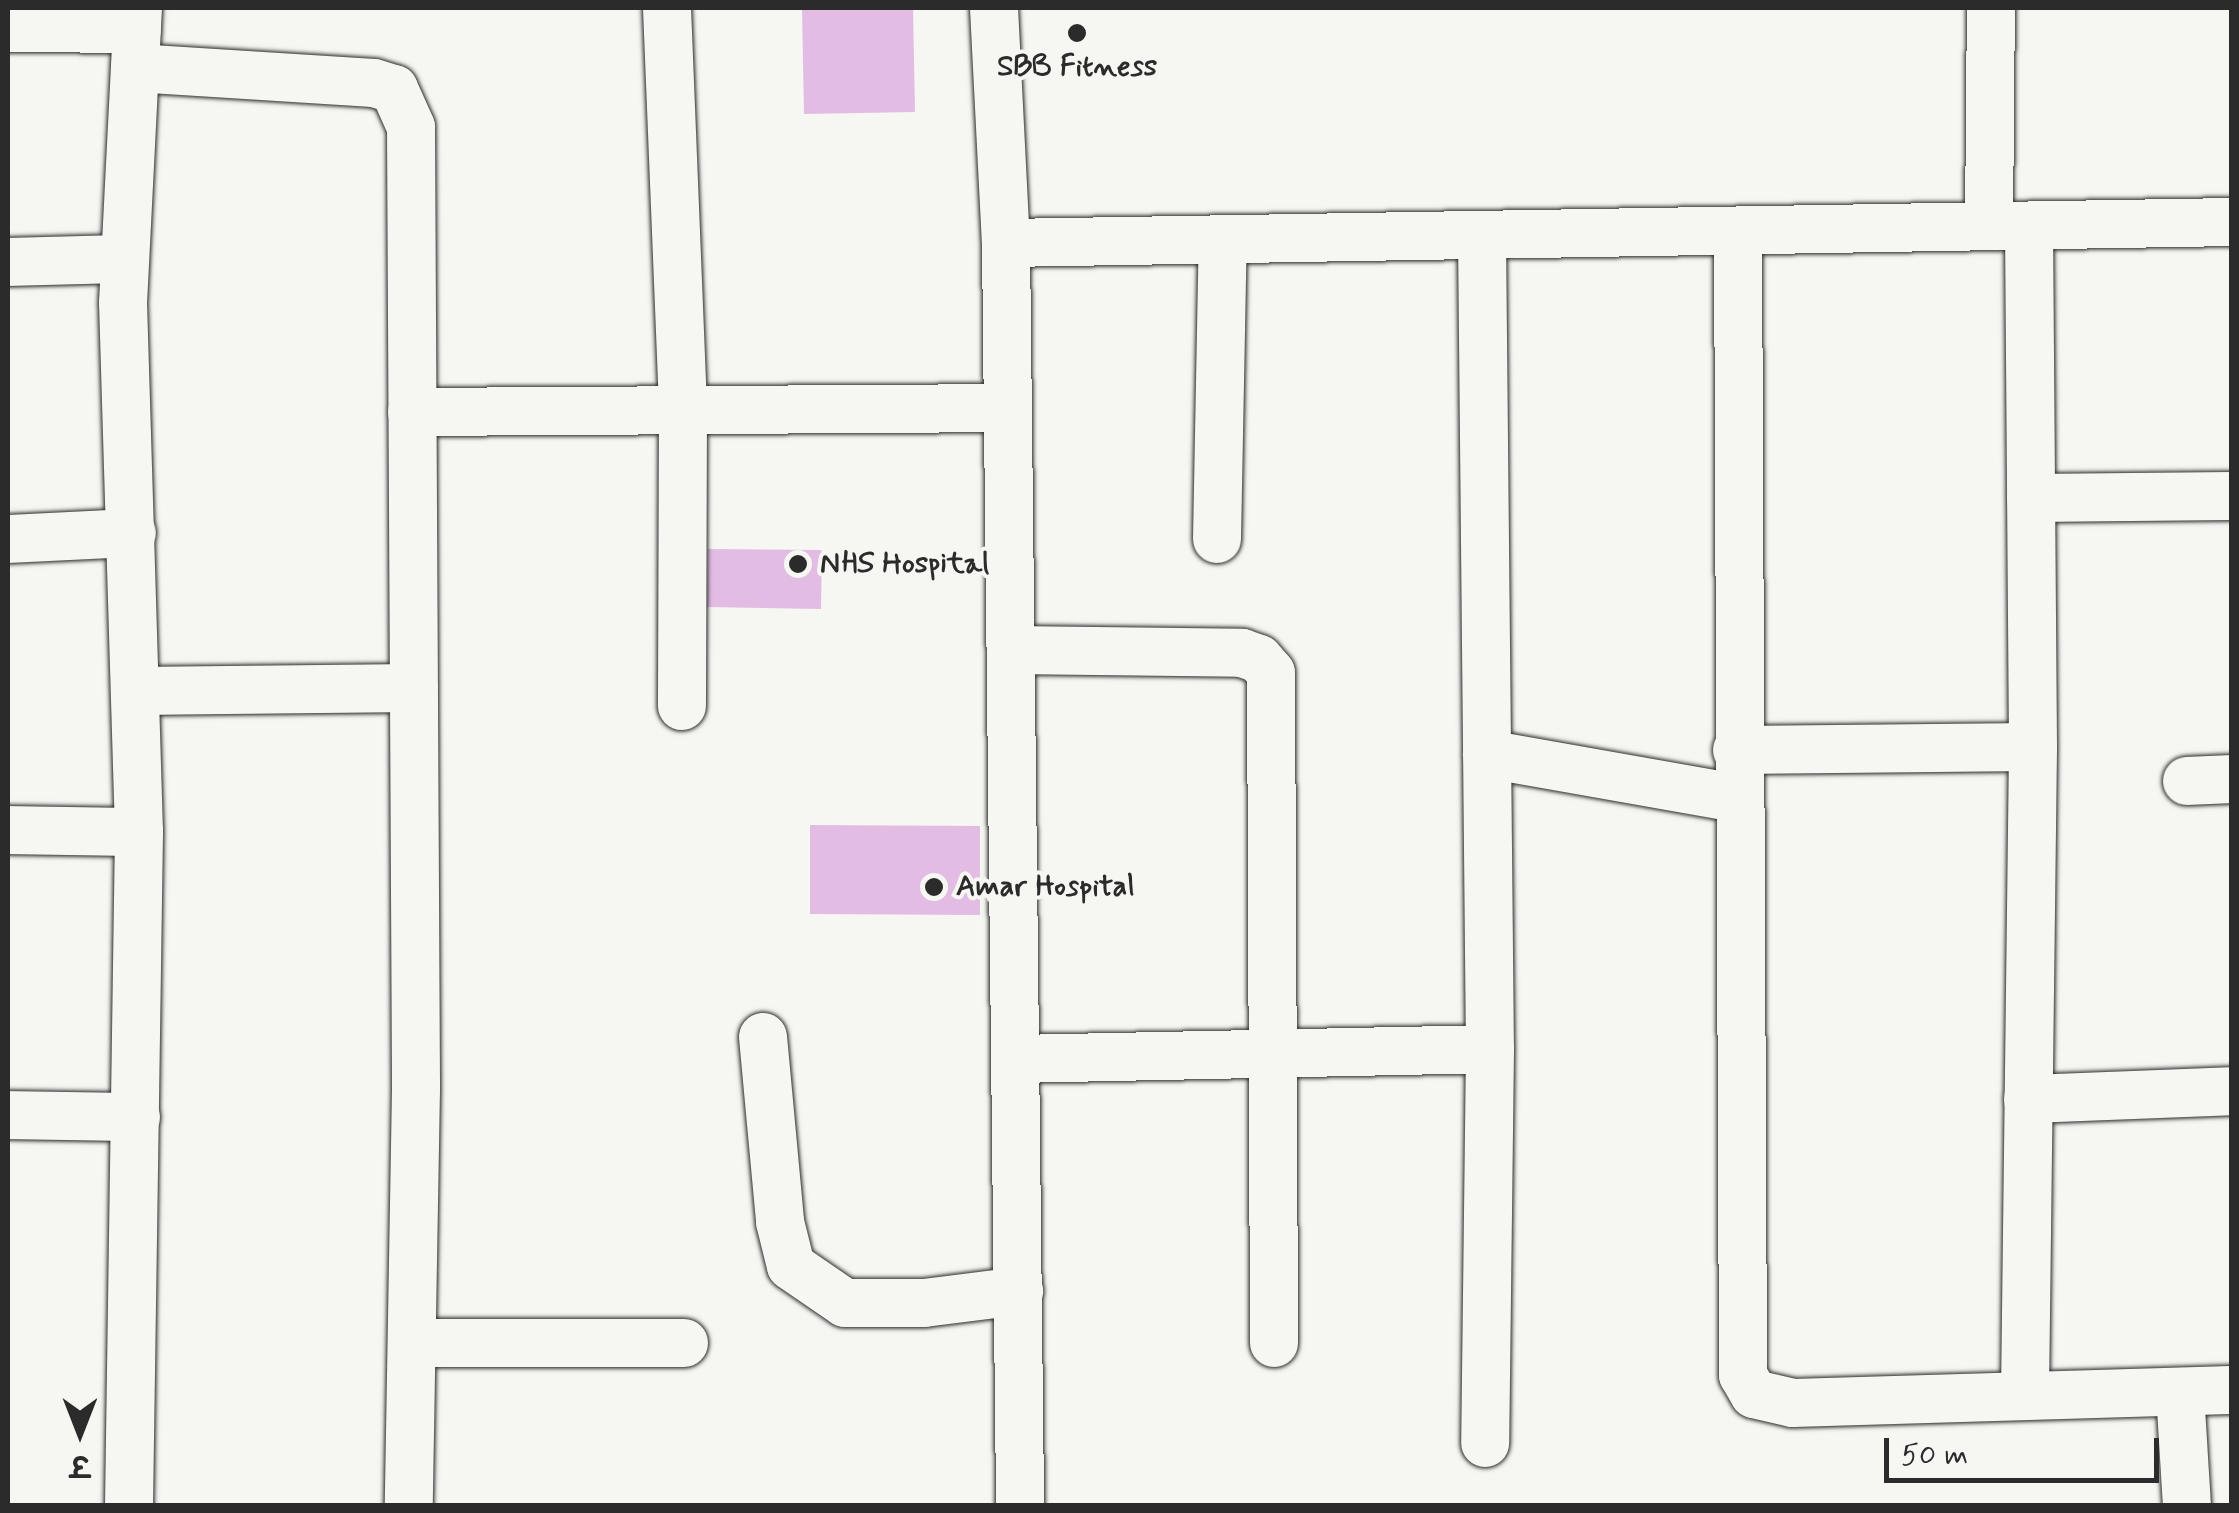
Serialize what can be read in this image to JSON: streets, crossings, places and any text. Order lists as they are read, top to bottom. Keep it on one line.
{"places":["SBB Fitness","NHS Hospital","Amar Hospital"],"scale_bar":"50 m","north":"bottom"}
